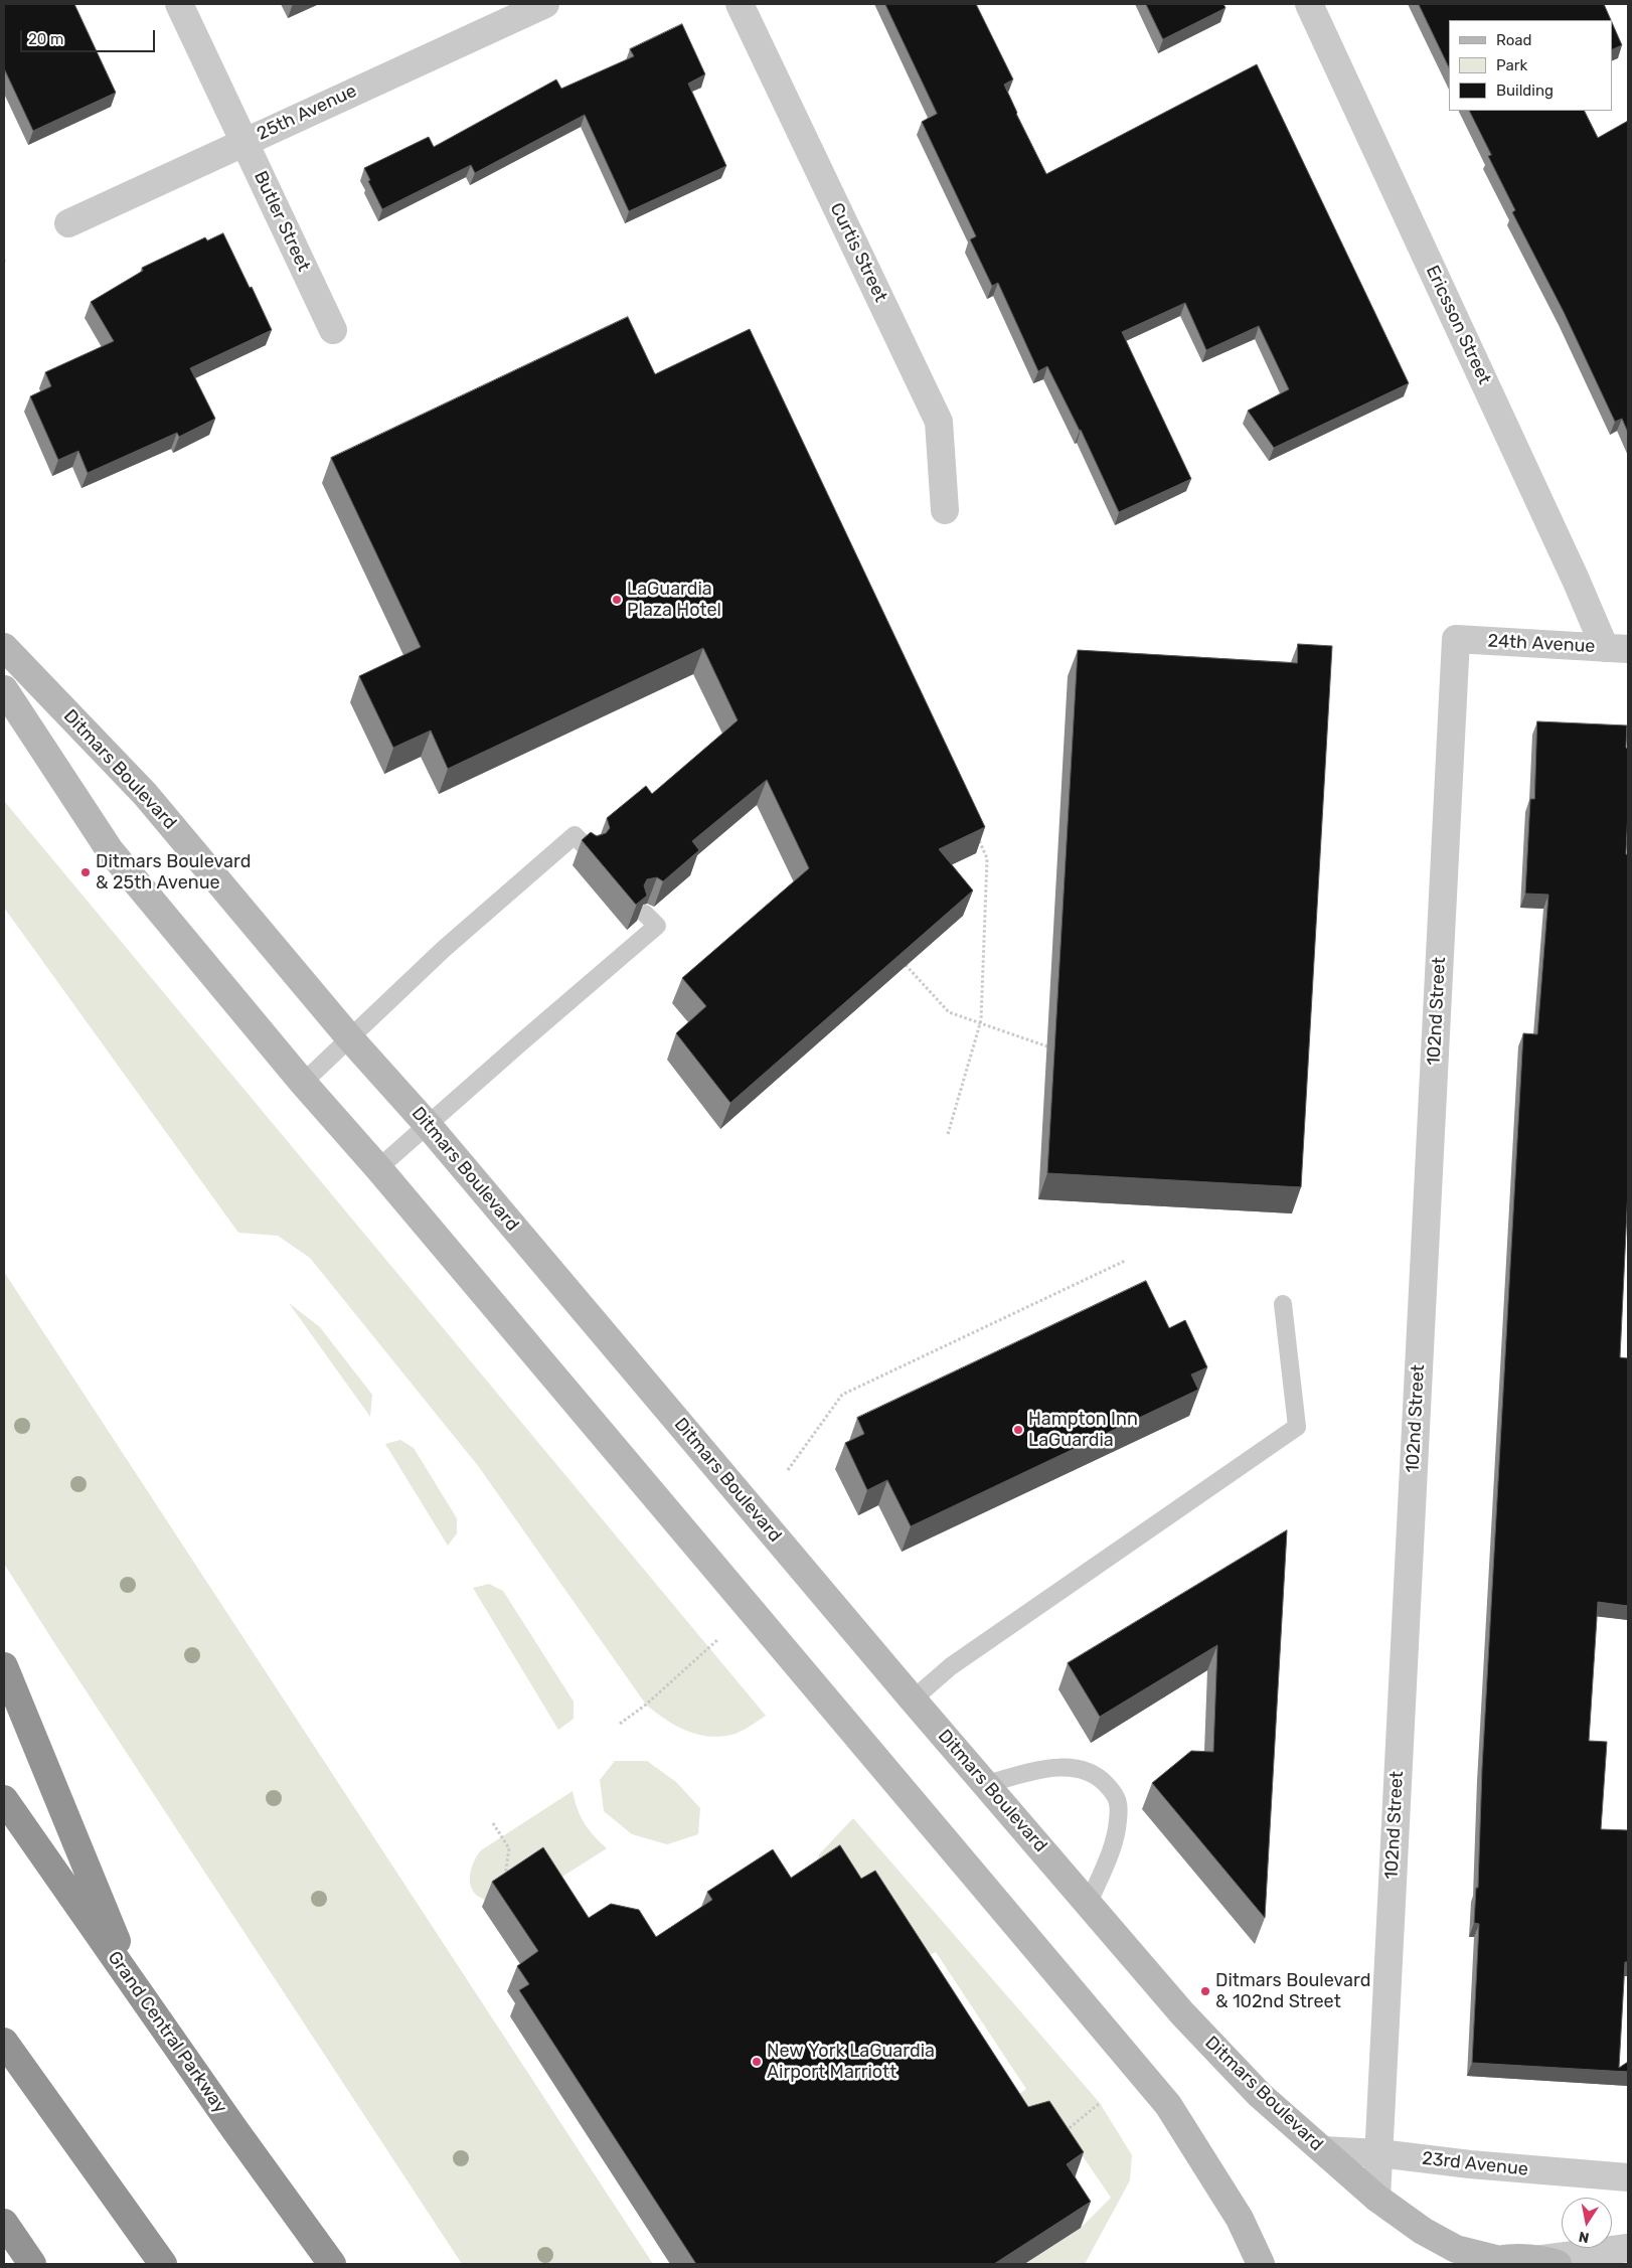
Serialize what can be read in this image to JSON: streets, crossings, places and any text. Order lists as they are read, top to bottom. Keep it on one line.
{"streets":{"highway":["Grand Central Parkway"],"street":["25th Avenue","Butler Street","Curtis Street","Ericsson Street","24th Avenue","Ditmars Boulevard","102nd Street","23rd Avenue"]},"crossings":[["25th Avenue","Butler Street"],["Ericsson Street","24th Avenue"],["24th Avenue","102nd Street"],["Ditmars Boulevard","102nd Street"],["Ditmars Boulevard","23rd Avenue"],["102nd Street","23rd Avenue"]],"places":["LaGuardia Plaza Hotel","Ditmars Boulevard & 25th Avenue","Hampton Inn LaGuardia","Ditmars Boulevard & 102nd Street","New York LaGuardia Airport Marriott"],"legend":["Road","Park","Building"],"scale_bar":"20 m","north":"bottom"}
